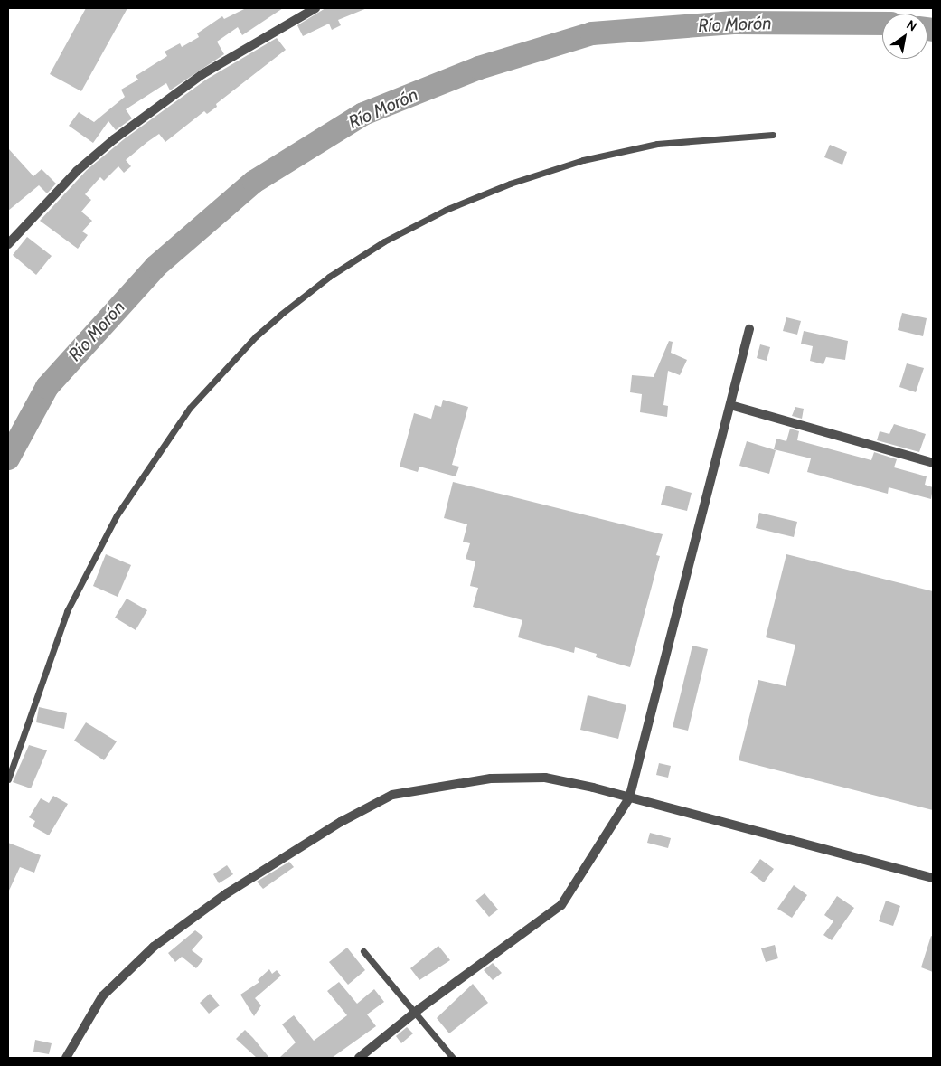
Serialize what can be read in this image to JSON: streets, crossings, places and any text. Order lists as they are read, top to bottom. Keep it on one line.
{"water":["Río Morón"],"north":"top right"}
